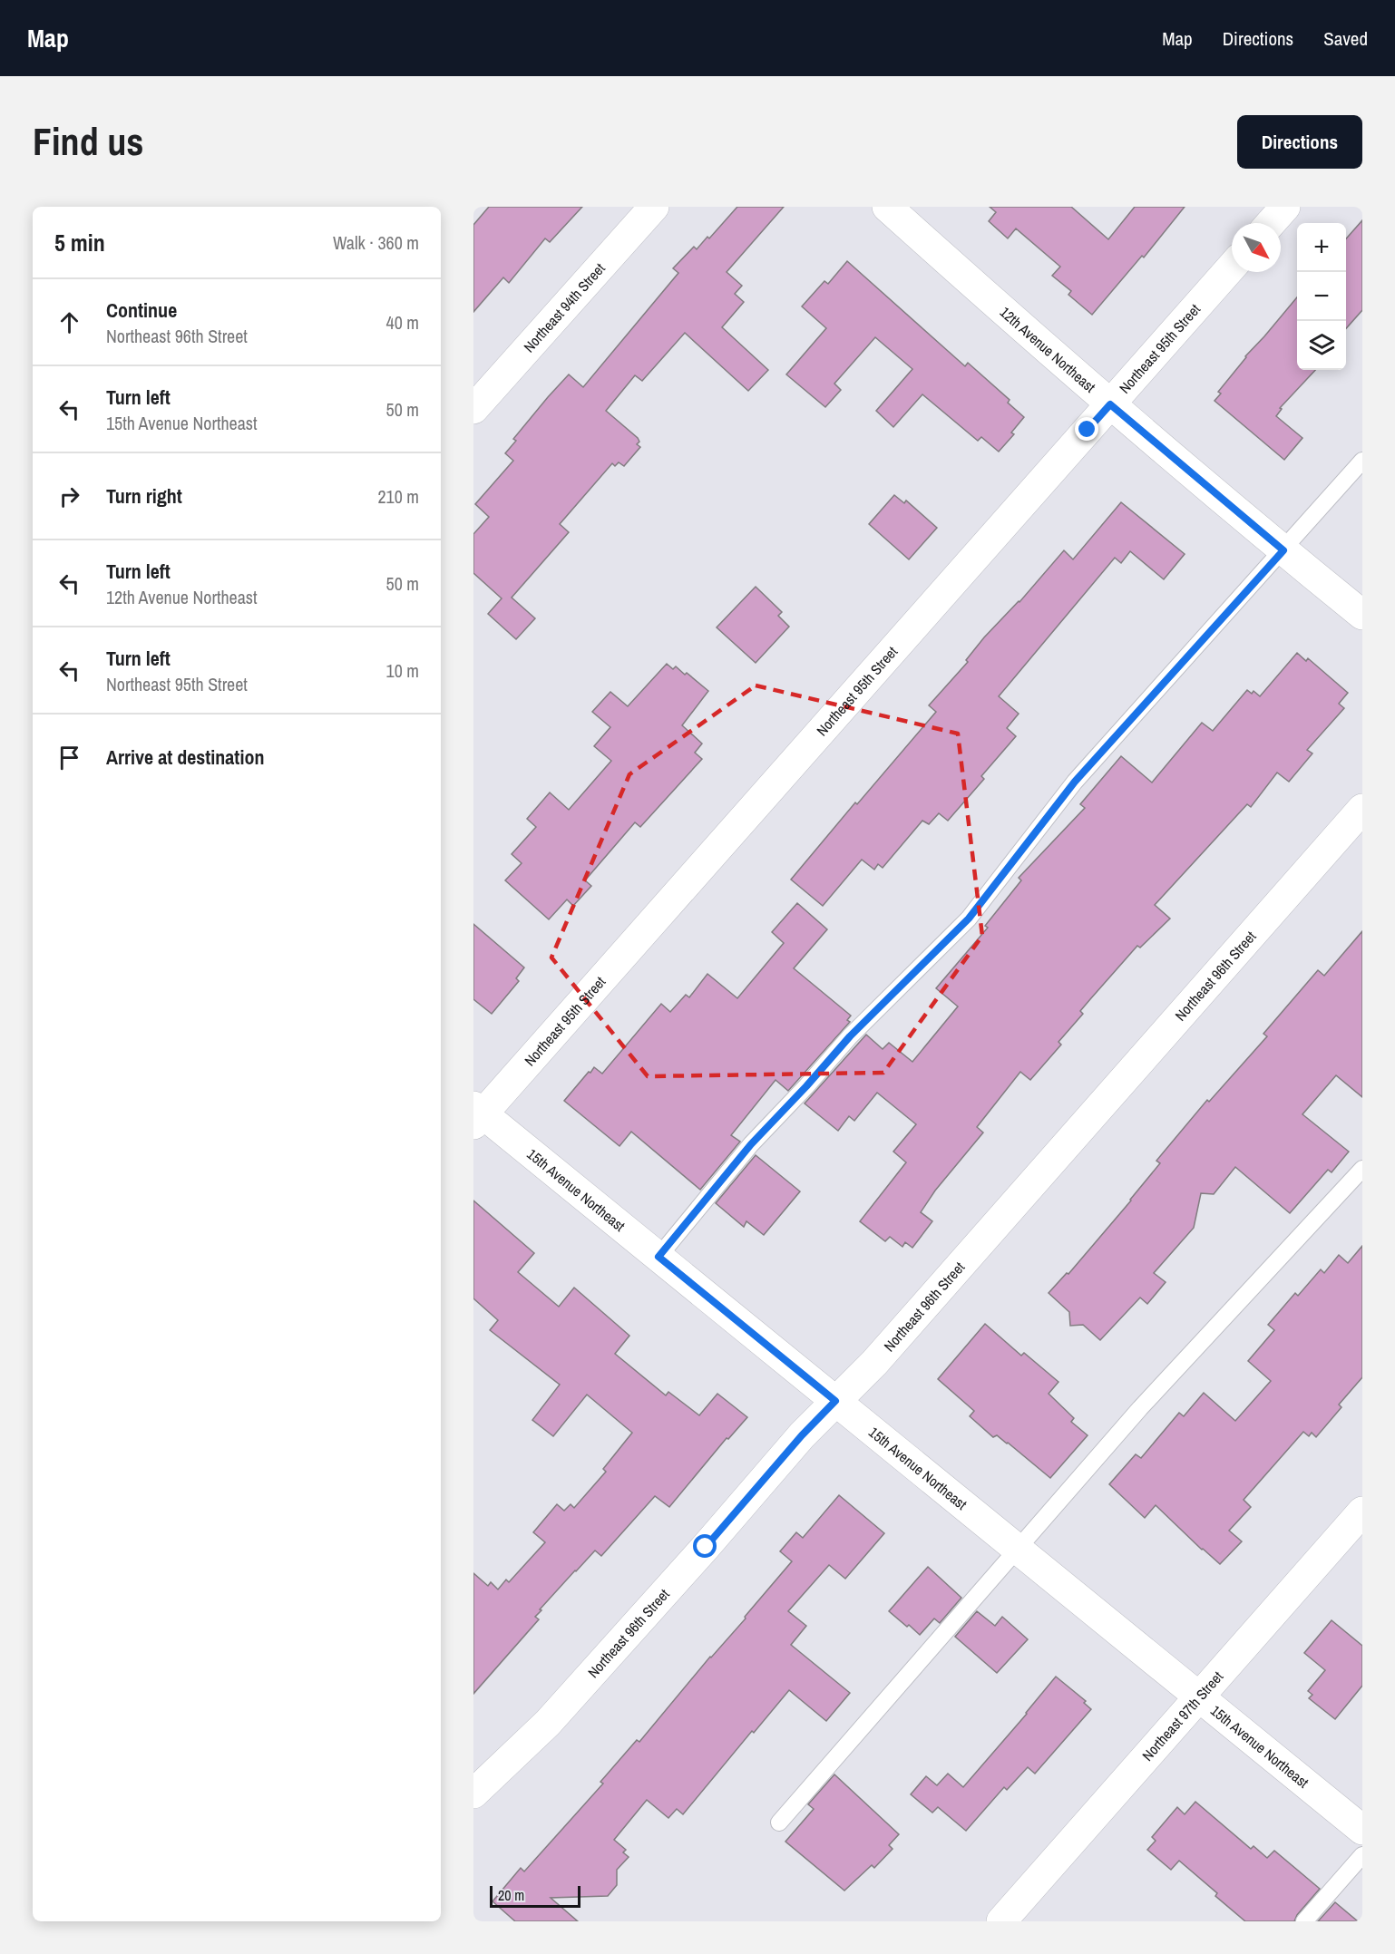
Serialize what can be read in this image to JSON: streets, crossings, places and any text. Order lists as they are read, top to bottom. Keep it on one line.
{"streets":{"street":["Northeast 94th Street","Northeast 95th Street","12th Avenue Northeast","Northeast 96th Street","15th Avenue Northeast","Northeast 97th Street"]},"crossings":[["Northeast 95th Street","12th Avenue Northeast"],["Northeast 95th Street","15th Avenue Northeast"],["Northeast 96th Street","15th Avenue Northeast"],["15th Avenue Northeast","Northeast 97th Street"]],"scale_bar":"20 m","north":"bottom right","page":{"header":"Map","nav":["Map","Directions","Saved"],"buttons":"Directions","title":"Find us","heading":["5 min","Walk · 360 m"],"map_buttons":["+","−"],"list":[["Continue","Northeast 96th Street","40 m"],["Turn left","15th Avenue Northeast","50 m"],["Turn right","210 m"],["Turn left","12th Avenue Northeast","50 m"],["Turn left","Northeast 95th Street","10 m"],"Arrive at destination"],"scale":"20 m"}}
